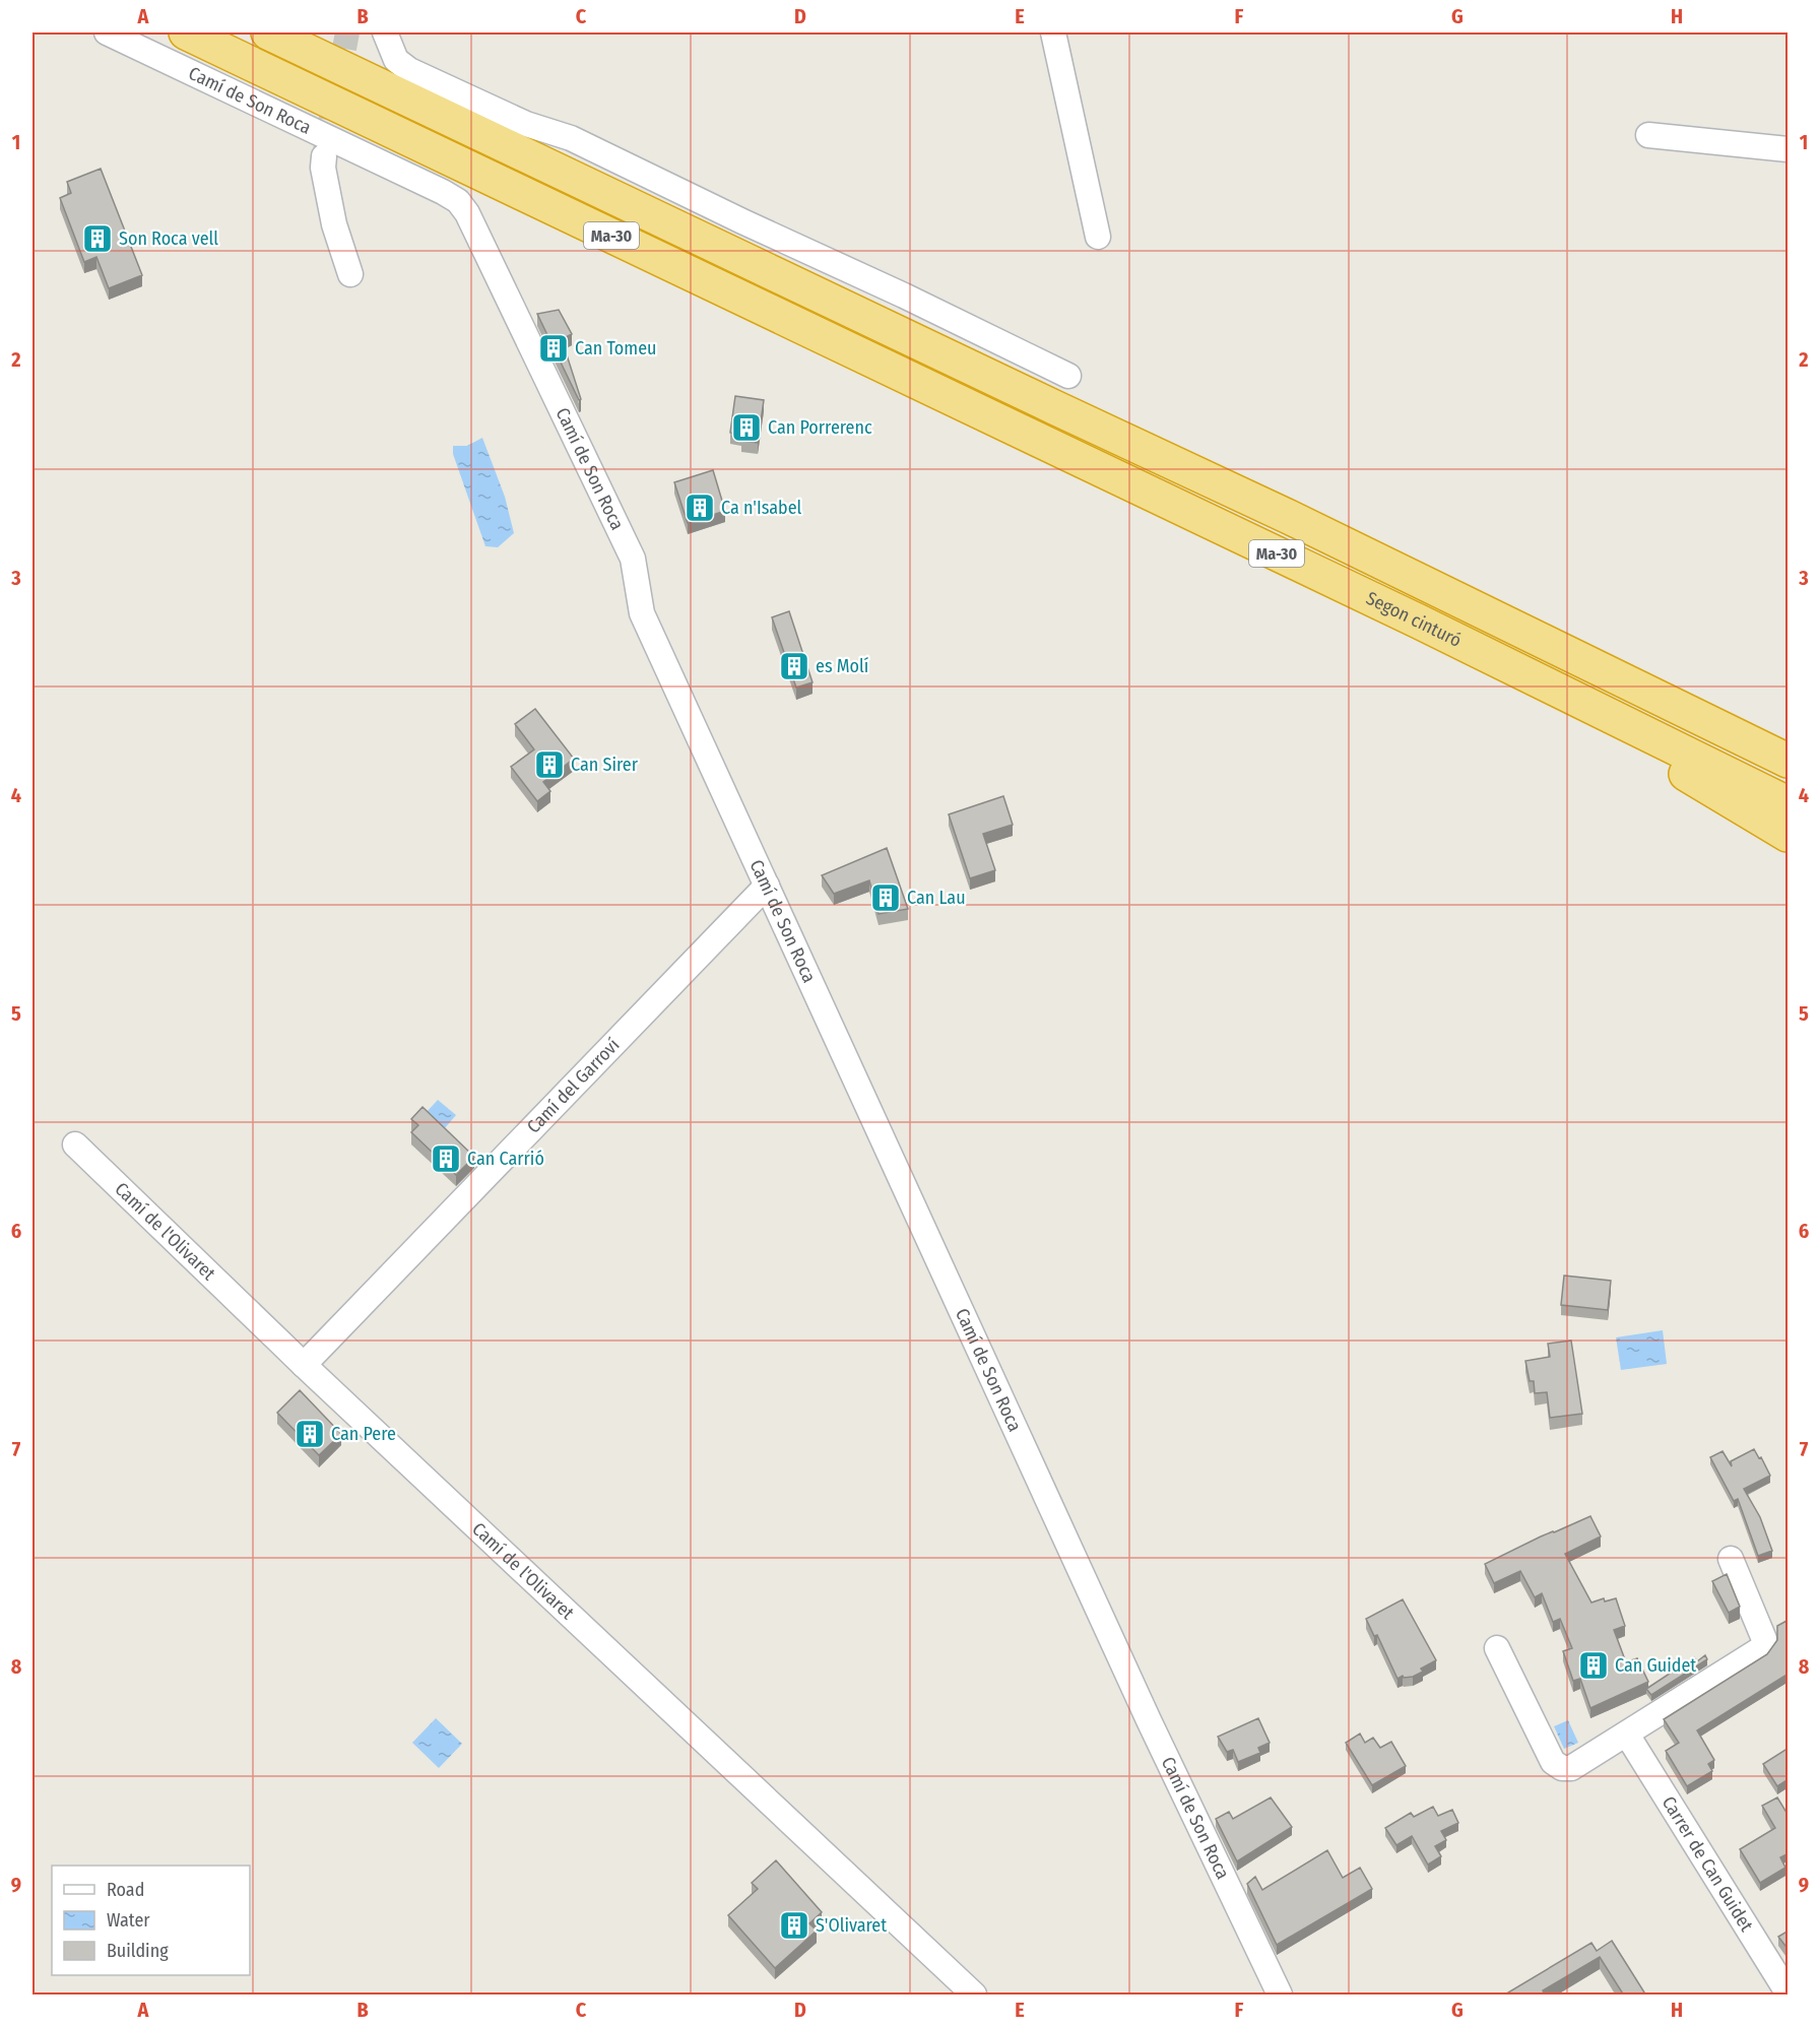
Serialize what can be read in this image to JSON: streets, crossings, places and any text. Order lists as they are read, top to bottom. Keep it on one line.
{"streets":{"highway":["Ma-30","Segon cinturó"],"street":["Camí de Son Roca","Camí del Garroví","Camí de l'Olivaret","Carrer de Can Guidet"]},"crossings":[["Camí de Son Roca","Camí del Garroví"],["Camí del Garroví","Camí de l'Olivaret"]],"places":{"building":["Son Roca vell","Can Tomeu","Can Porrerenc","Ca n'Isabel","es Molí","Can Sirer","Can Lau","Can Carrió","Can Pere","Can Guidet","S'Olivaret"]},"legend":["Road","Water","Building"],"grid":{"columns":["A","B","C","D","E","F","G","H"],"rows":["1","2","3","4","5","6","7","8","9"]}}
